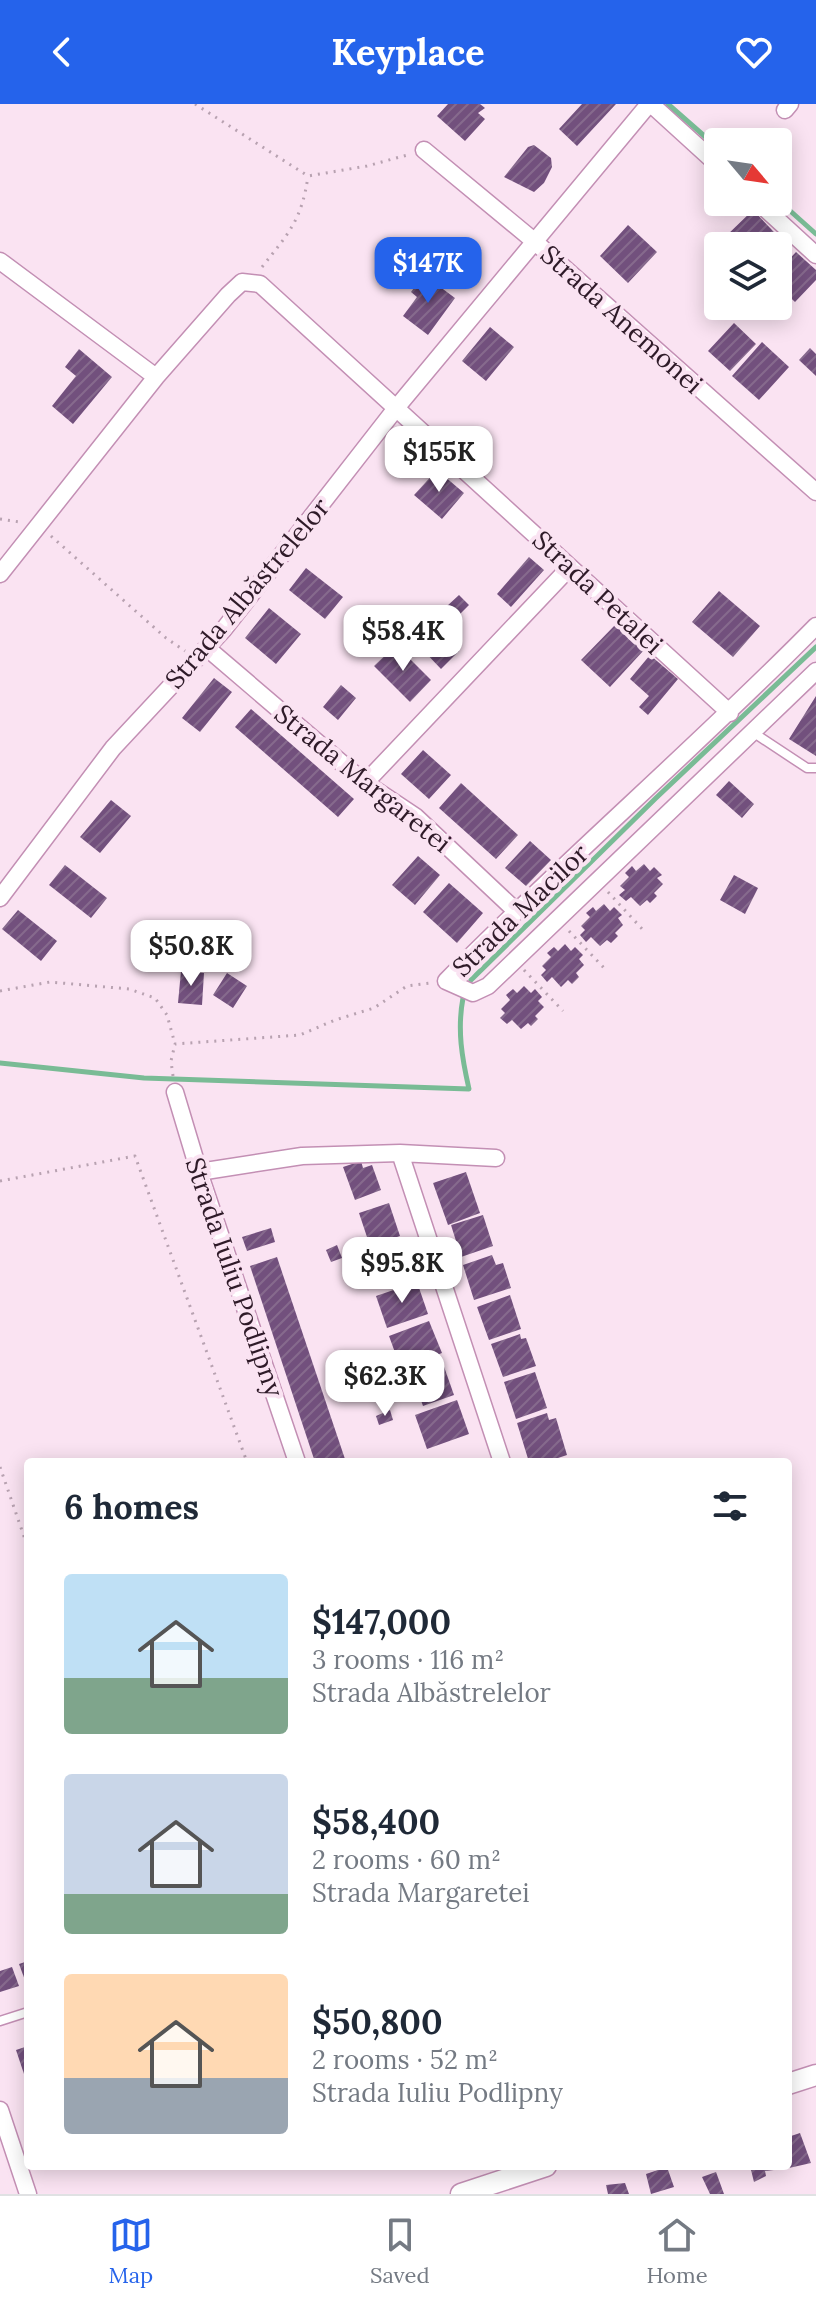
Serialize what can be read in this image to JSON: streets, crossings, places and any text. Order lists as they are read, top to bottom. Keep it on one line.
{"streets":{"street":["Strada Anemonei","Strada Petalei","Strada Albăstrelelor","Strada Margaretei","Strada Macilor","Strada Iuliu Podlipny"]},"crossings":[["Strada Anemonei","Strada Albăstrelelor"],["Strada Petalei","Strada Albăstrelelor"],["Strada Petalei","Strada Macilor"],["Strada Albăstrelelor","Strada Margaretei"],["Strada Margaretei","Strada Macilor"]],"north":"bottom right","page":{"header":"Keyplace","price":["$147K","$155K","$58.4K","$50.8K","$95.8K","$62.3K"],"heading":"6 homes","list":[{"name":"$147,000","note":"3 rooms · 116 m² · Strada Albăstrelelor"},{"name":"$58,400","note":"2 rooms · 60 m² · Strada Margaretei"},{"name":"$50,800","note":"2 rooms · 52 m² · Strada Iuliu Podlipny"}],"tabs":["Map","Saved","Home"]}}
